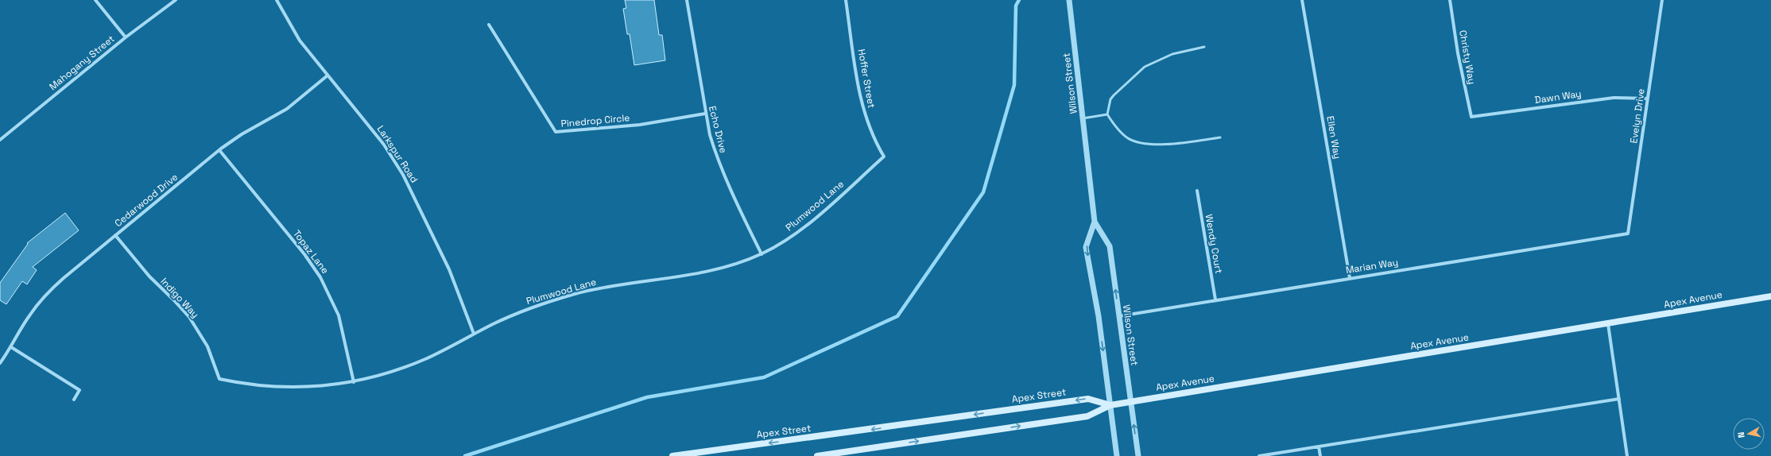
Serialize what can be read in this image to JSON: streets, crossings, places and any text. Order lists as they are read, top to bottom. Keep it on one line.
{"streets":{"main road":["Apex Avenue","Apex Street"],"street":["Christy Way","Mahogany Street","Hoffer Street","Wilson Street","Dawn Way","Evelyn Drive","Pinedrop Circle","Echo Drive","Ellen Way","Larkspur Road","Cedarwood Drive","Plumwood Lane","Wendy Court","Topaz Lane","Marian Way","Indigo Way"]},"crossings":[["Christy Way","Dawn Way"],["Hoffer Street","Plumwood Lane"],["Wilson Street","Marian Way"],["Wilson Street","Apex Avenue"],["Wilson Street","Apex Street"],["Dawn Way","Evelyn Drive"],["Evelyn Drive","Marian Way"],["Pinedrop Circle","Echo Drive"],["Echo Drive","Plumwood Lane"],["Ellen Way","Marian Way"],["Larkspur Road","Cedarwood Drive"],["Larkspur Road","Plumwood Lane"],["Cedarwood Drive","Topaz Lane"],["Cedarwood Drive","Indigo Way"],["Plumwood Lane","Topaz Lane"],["Plumwood Lane","Indigo Way"],["Wendy Court","Marian Way"],["Apex Avenue","Apex Street"]],"north":"left"}
